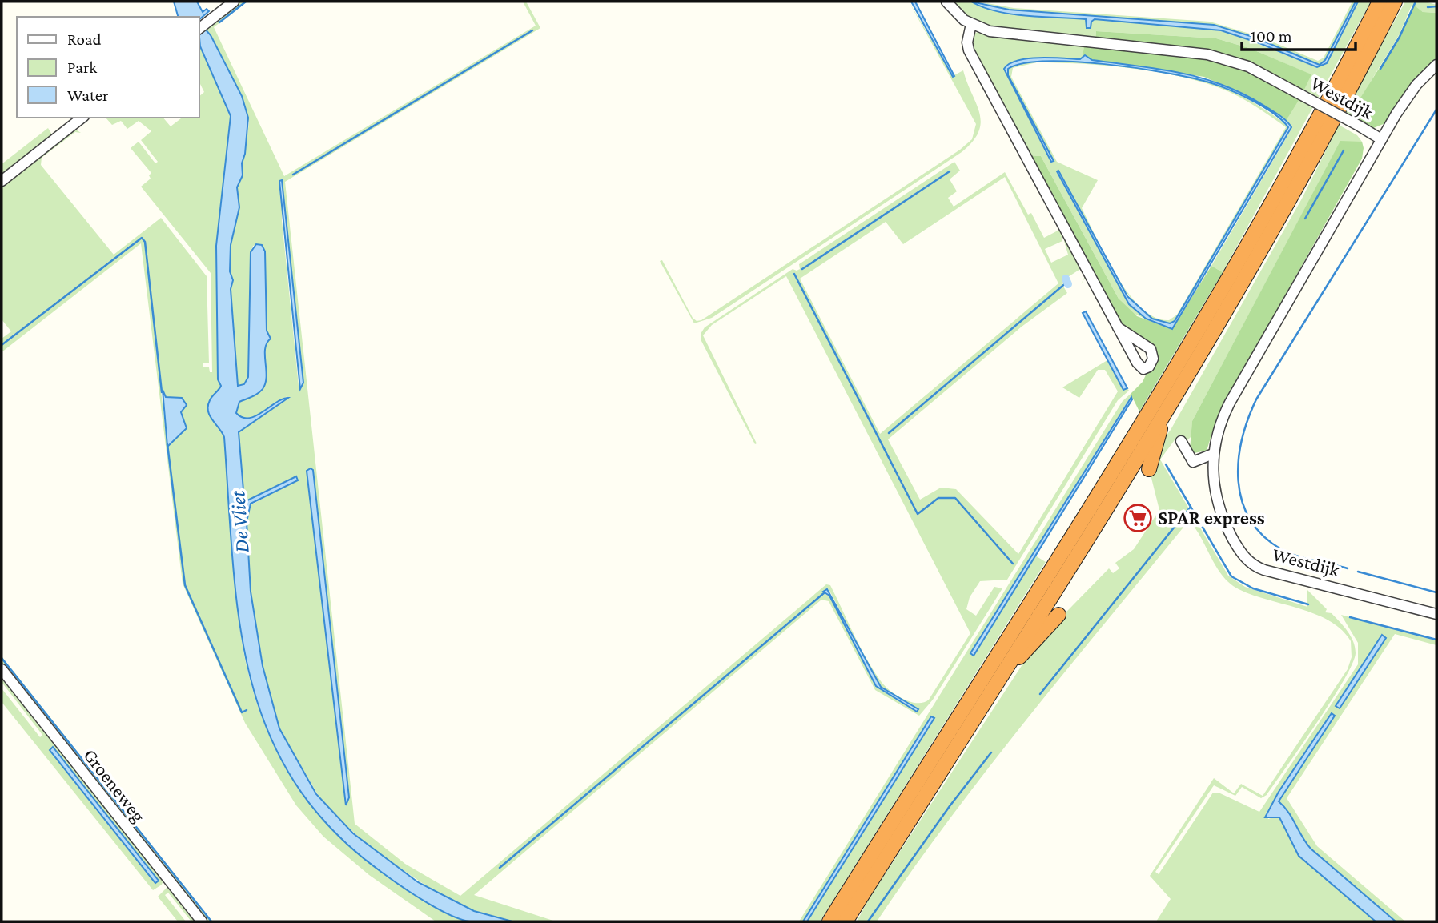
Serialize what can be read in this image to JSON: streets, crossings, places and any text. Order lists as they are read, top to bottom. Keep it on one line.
{"streets":{"street":["Westdijk","Groeneweg"]},"water":["De Vliet"],"places":{"supermarket":["SPAR express"]},"legend":["Road","Park","Water"],"scale_bar":"100 m"}
